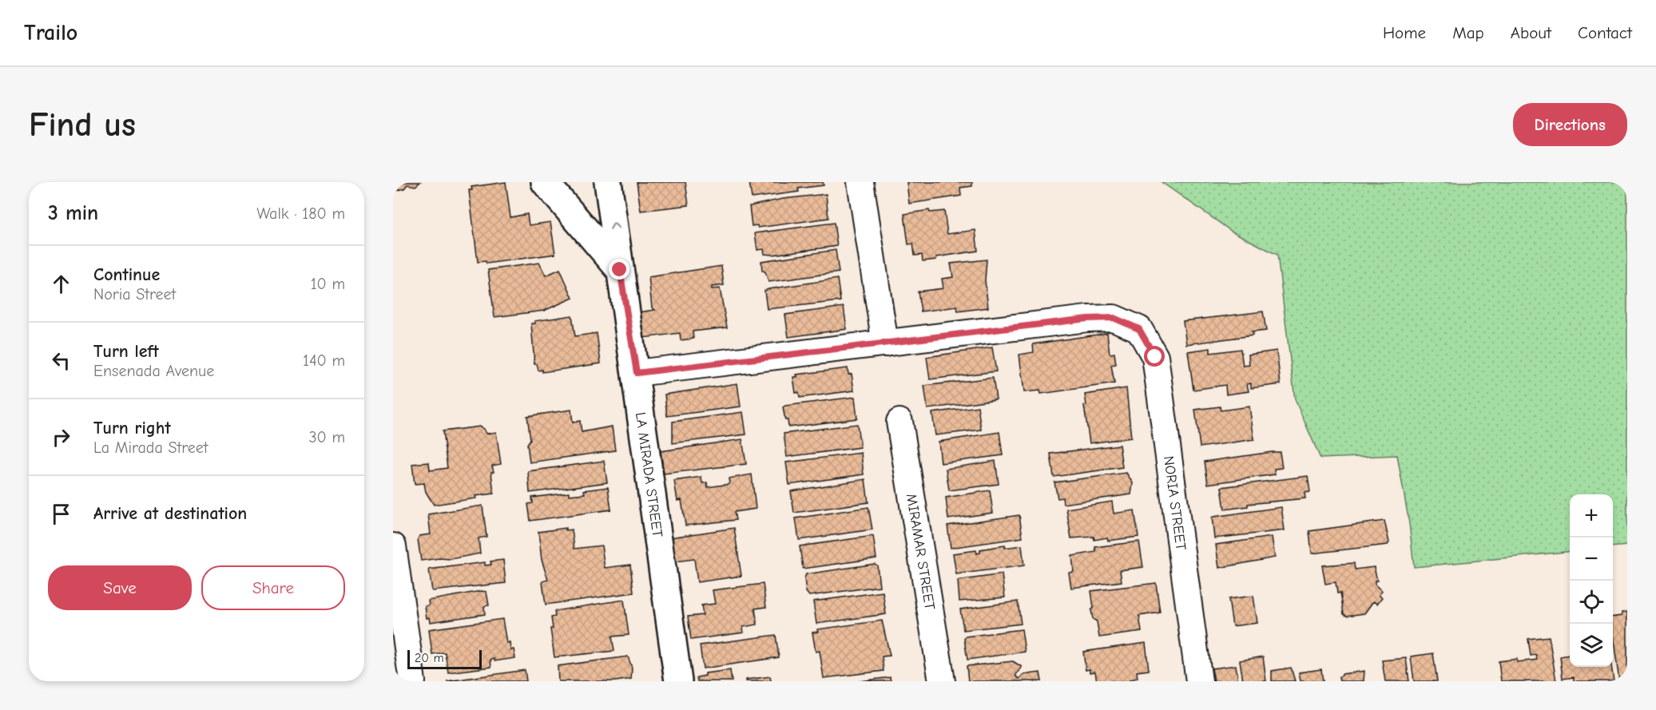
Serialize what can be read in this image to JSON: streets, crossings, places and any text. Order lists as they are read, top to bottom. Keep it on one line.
{"streets":{"street":["LA MIRADA STREET","NORIA STREET","MIRAMAR STREET"]},"scale_bar":"20 m","page":{"header":"Trailo","nav":["Home","Map","About","Contact"],"buttons":["Directions",["Save","Share"]],"title":"Find us","heading":["3 min","Walk · 180 m"],"list":[["Continue","Noria Street","10 m"],["Turn left","Ensenada Avenue","140 m"],["Turn right","La Mirada Street","30 m"],"Arrive at destination"],"map_buttons":["+","−"],"scale":"20 m"}}
